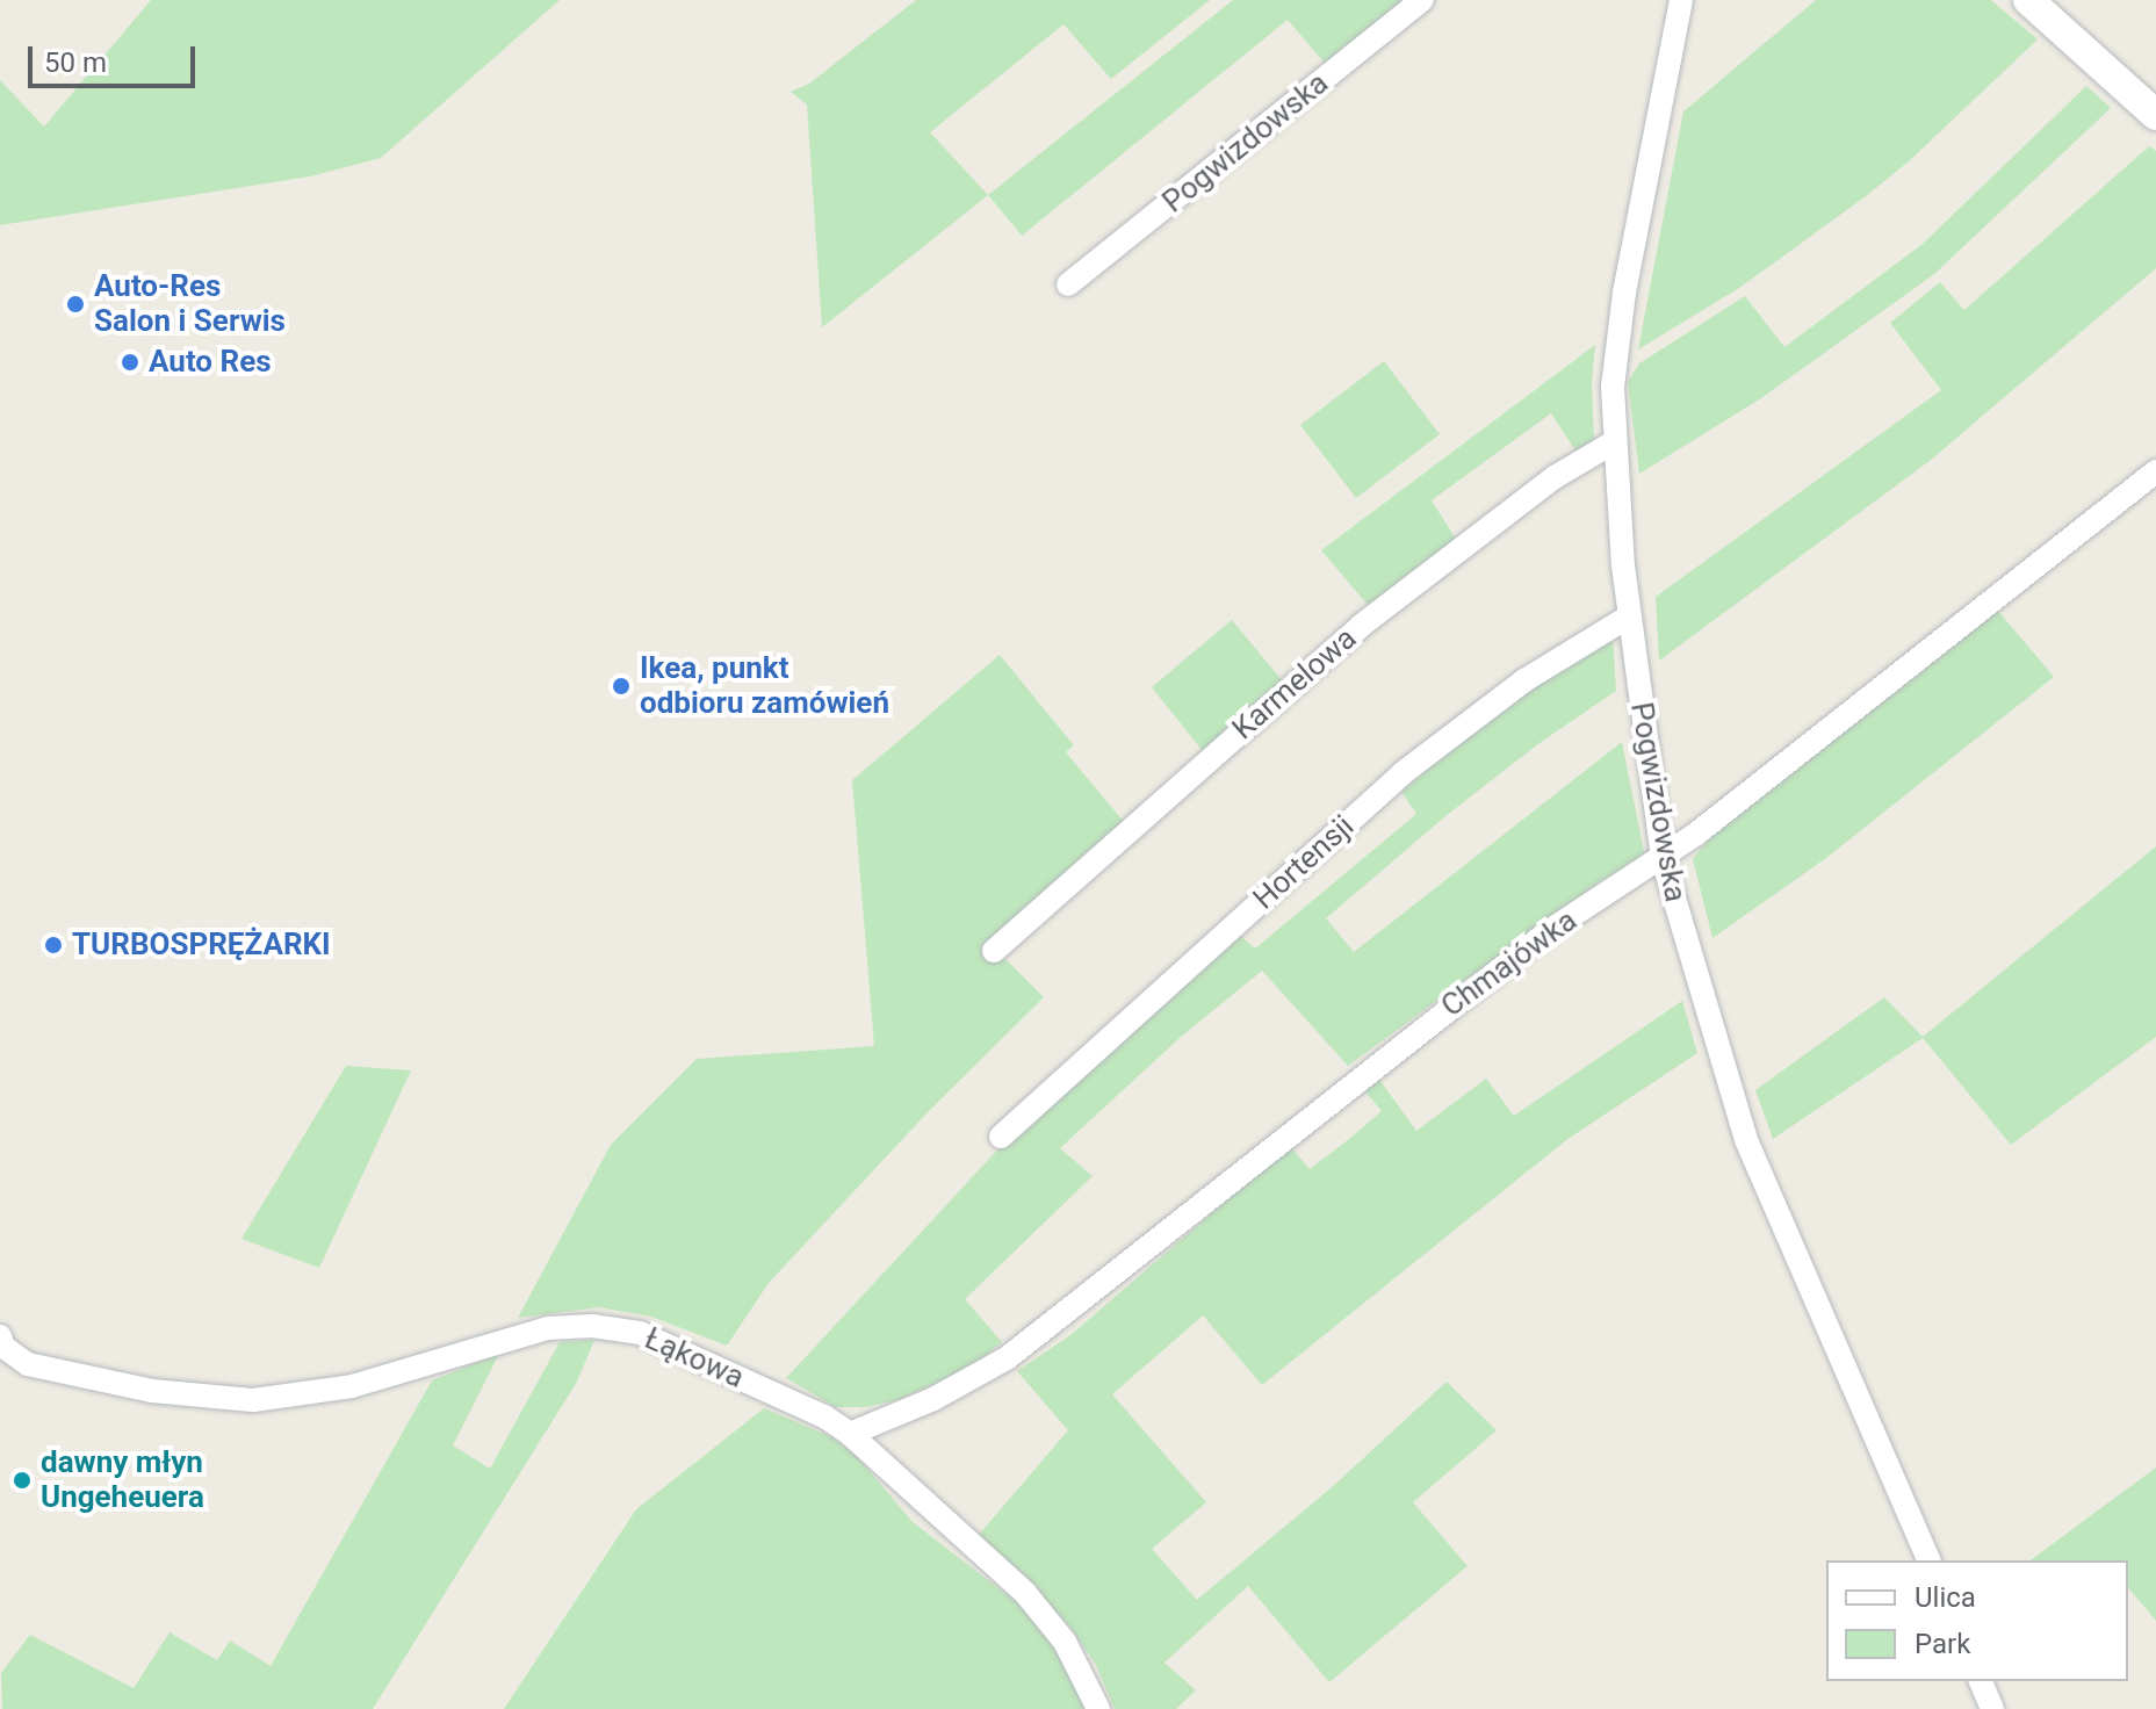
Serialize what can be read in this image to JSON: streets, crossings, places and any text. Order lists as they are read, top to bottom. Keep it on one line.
{"streets":{"street":["Pogwizdowska","Karmelowa","Hortensji","Chmajówka","Łąkowa"]},"crossings":[["Pogwizdowska","Karmelowa"],["Pogwizdowska","Hortensji"],["Pogwizdowska","Chmajówka"],["Chmajówka","Łąkowa"]],"places":["Auto-Res Salon i Serwis","Auto Res","Ikea, punkt odbioru zamówień","TURBOSPRĘŻARKI","dawny młyn Ungeheuera"],"legend":["Ulica","Park"],"scale_bar":"50 m"}
